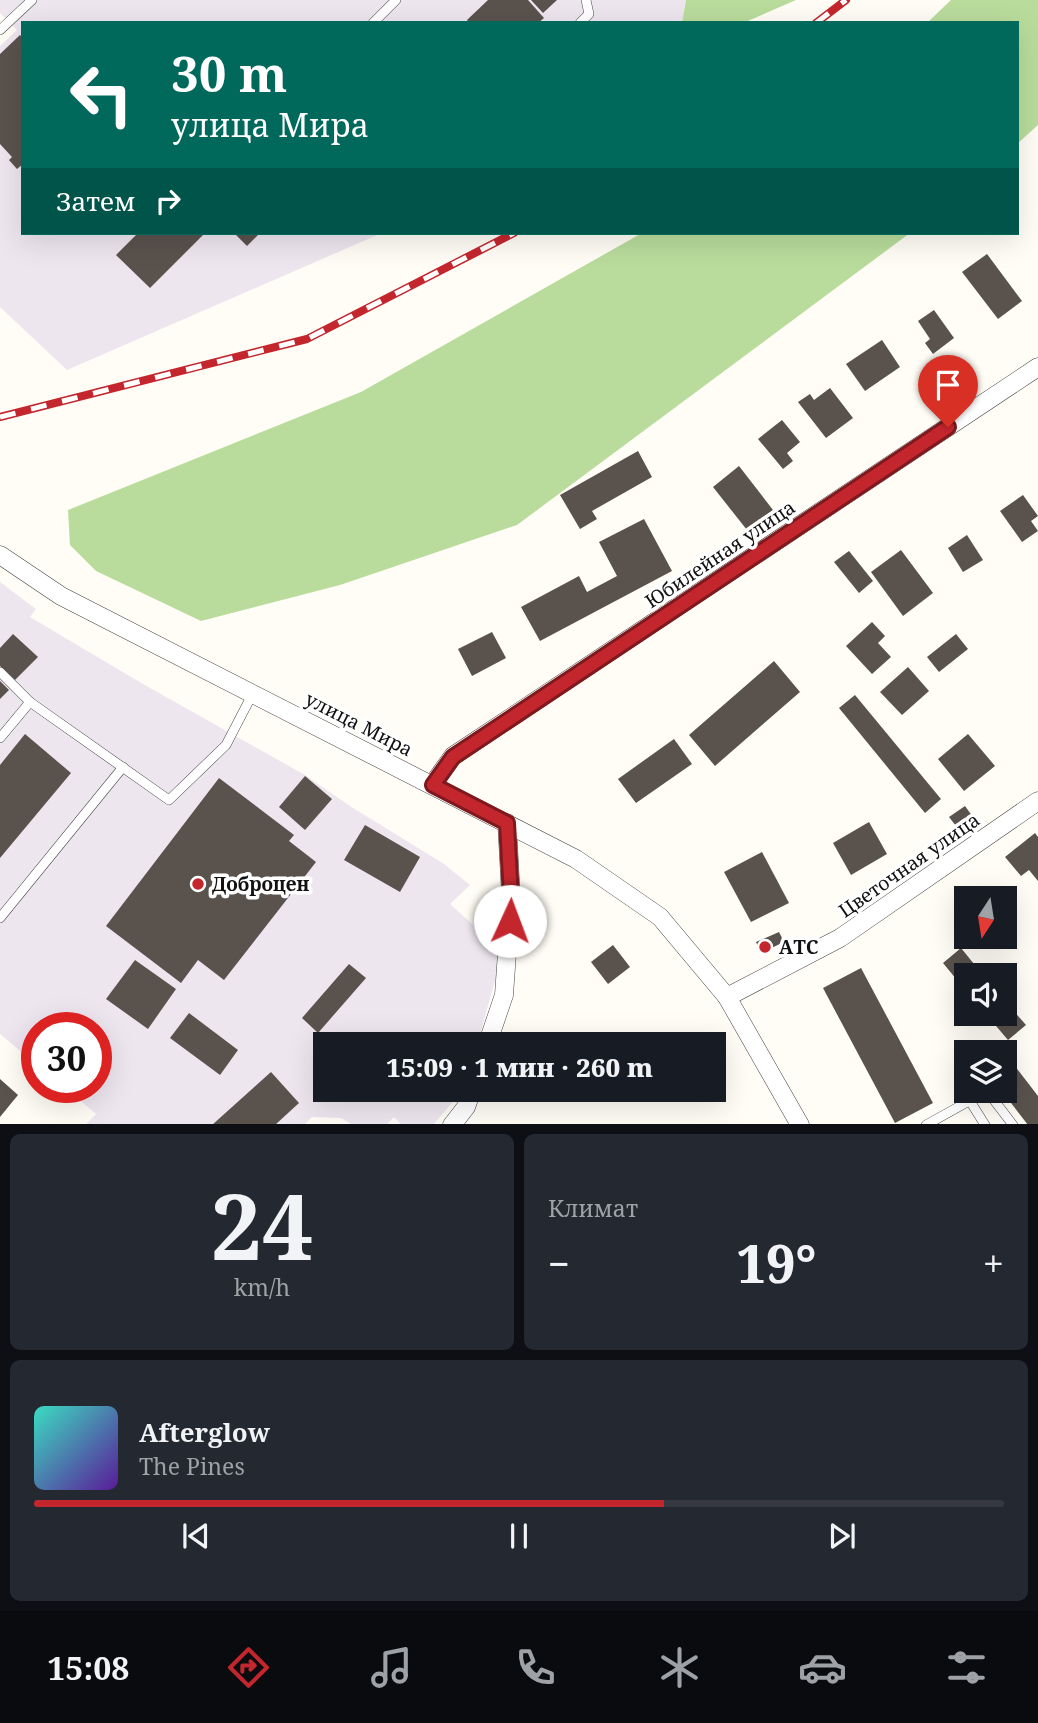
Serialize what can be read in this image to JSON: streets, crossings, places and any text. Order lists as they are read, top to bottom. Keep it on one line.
{"streets":{"street":["Юбилейная улица","улица Мира","Цветочная улица"]},"crossings":[["Юбилейная улица","улица Мира"],["улица Мира","Цветочная улица"]],"places":["Доброцен","АТС"],"north":"bottom","page":{"turn":["30 m","улица Мира"],"then":"Затем","limit":"30","trip":"15:09 · 1 мин · 260 m","tile":[["24","km/h"],"Климат"],"heat":["−","19°","+"],"song":["Afterglow","The Pines"],"tabs":"15:08"}}
